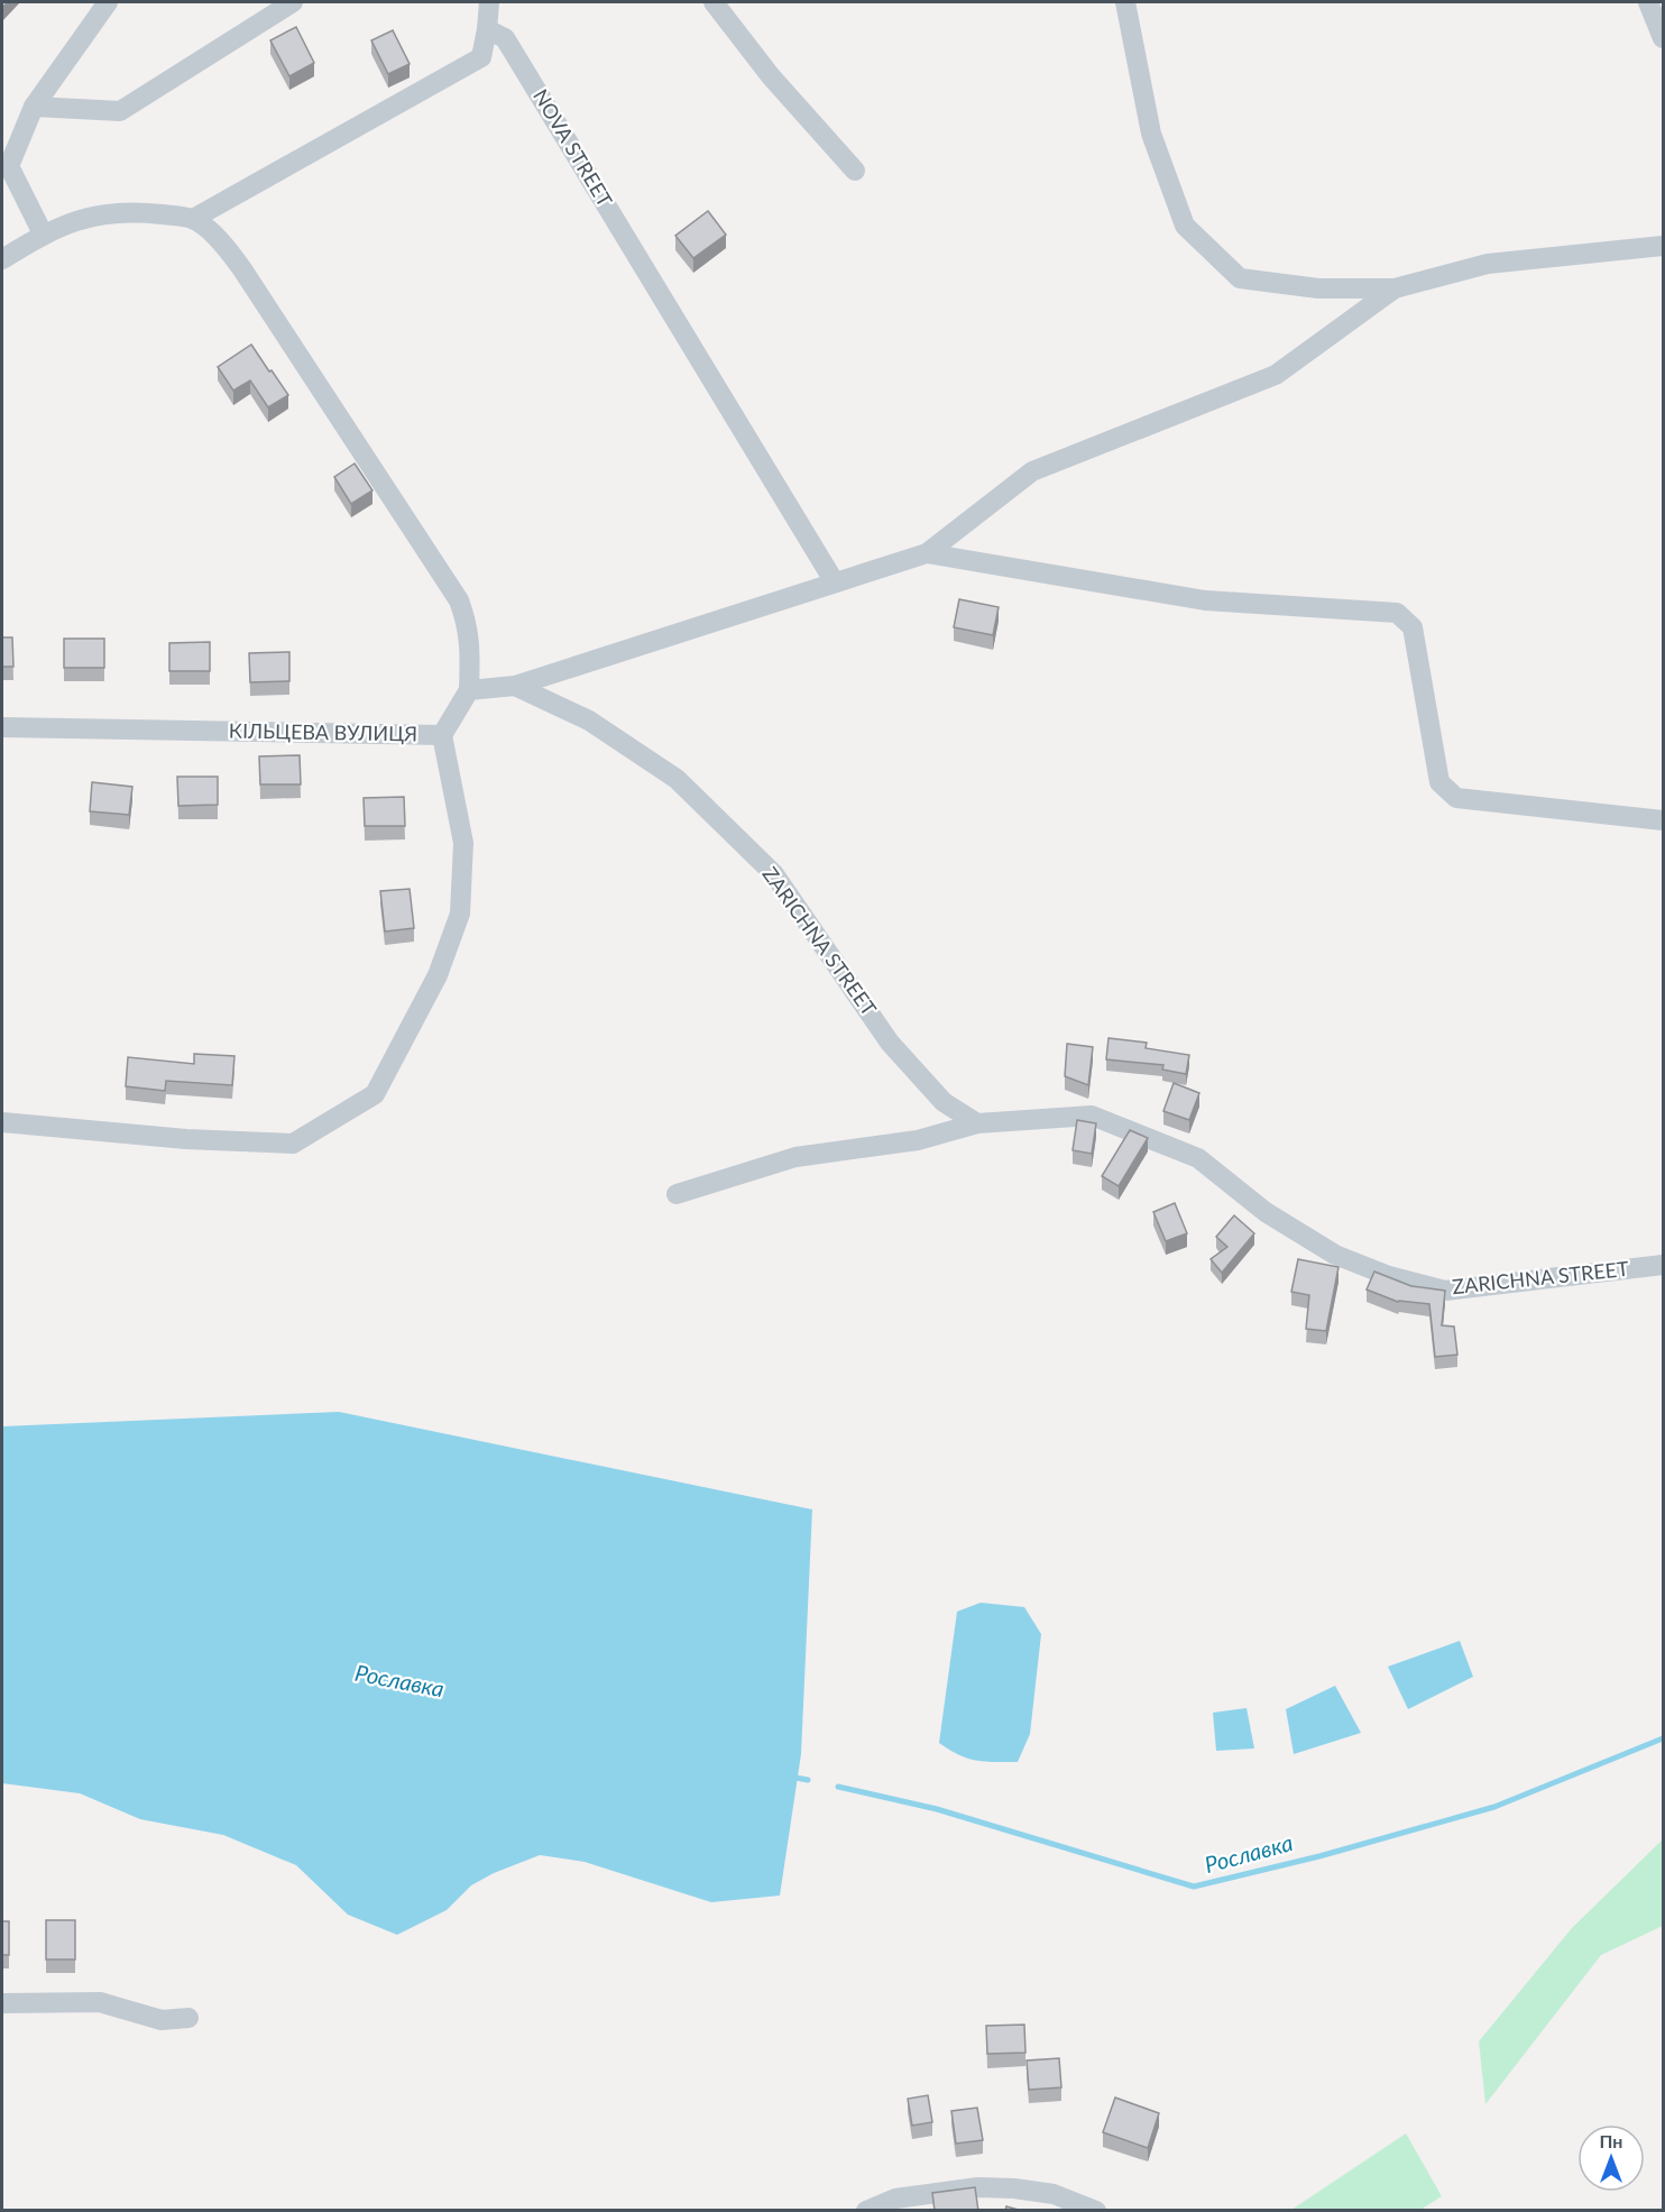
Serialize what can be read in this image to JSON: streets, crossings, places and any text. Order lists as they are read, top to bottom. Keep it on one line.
{"streets":{"street":["NOVA STREET","КІЛЬЦЕВА ВУЛИЦЯ","ZARICHNA STREET"]},"water":["Рославка"],"north":"top"}
